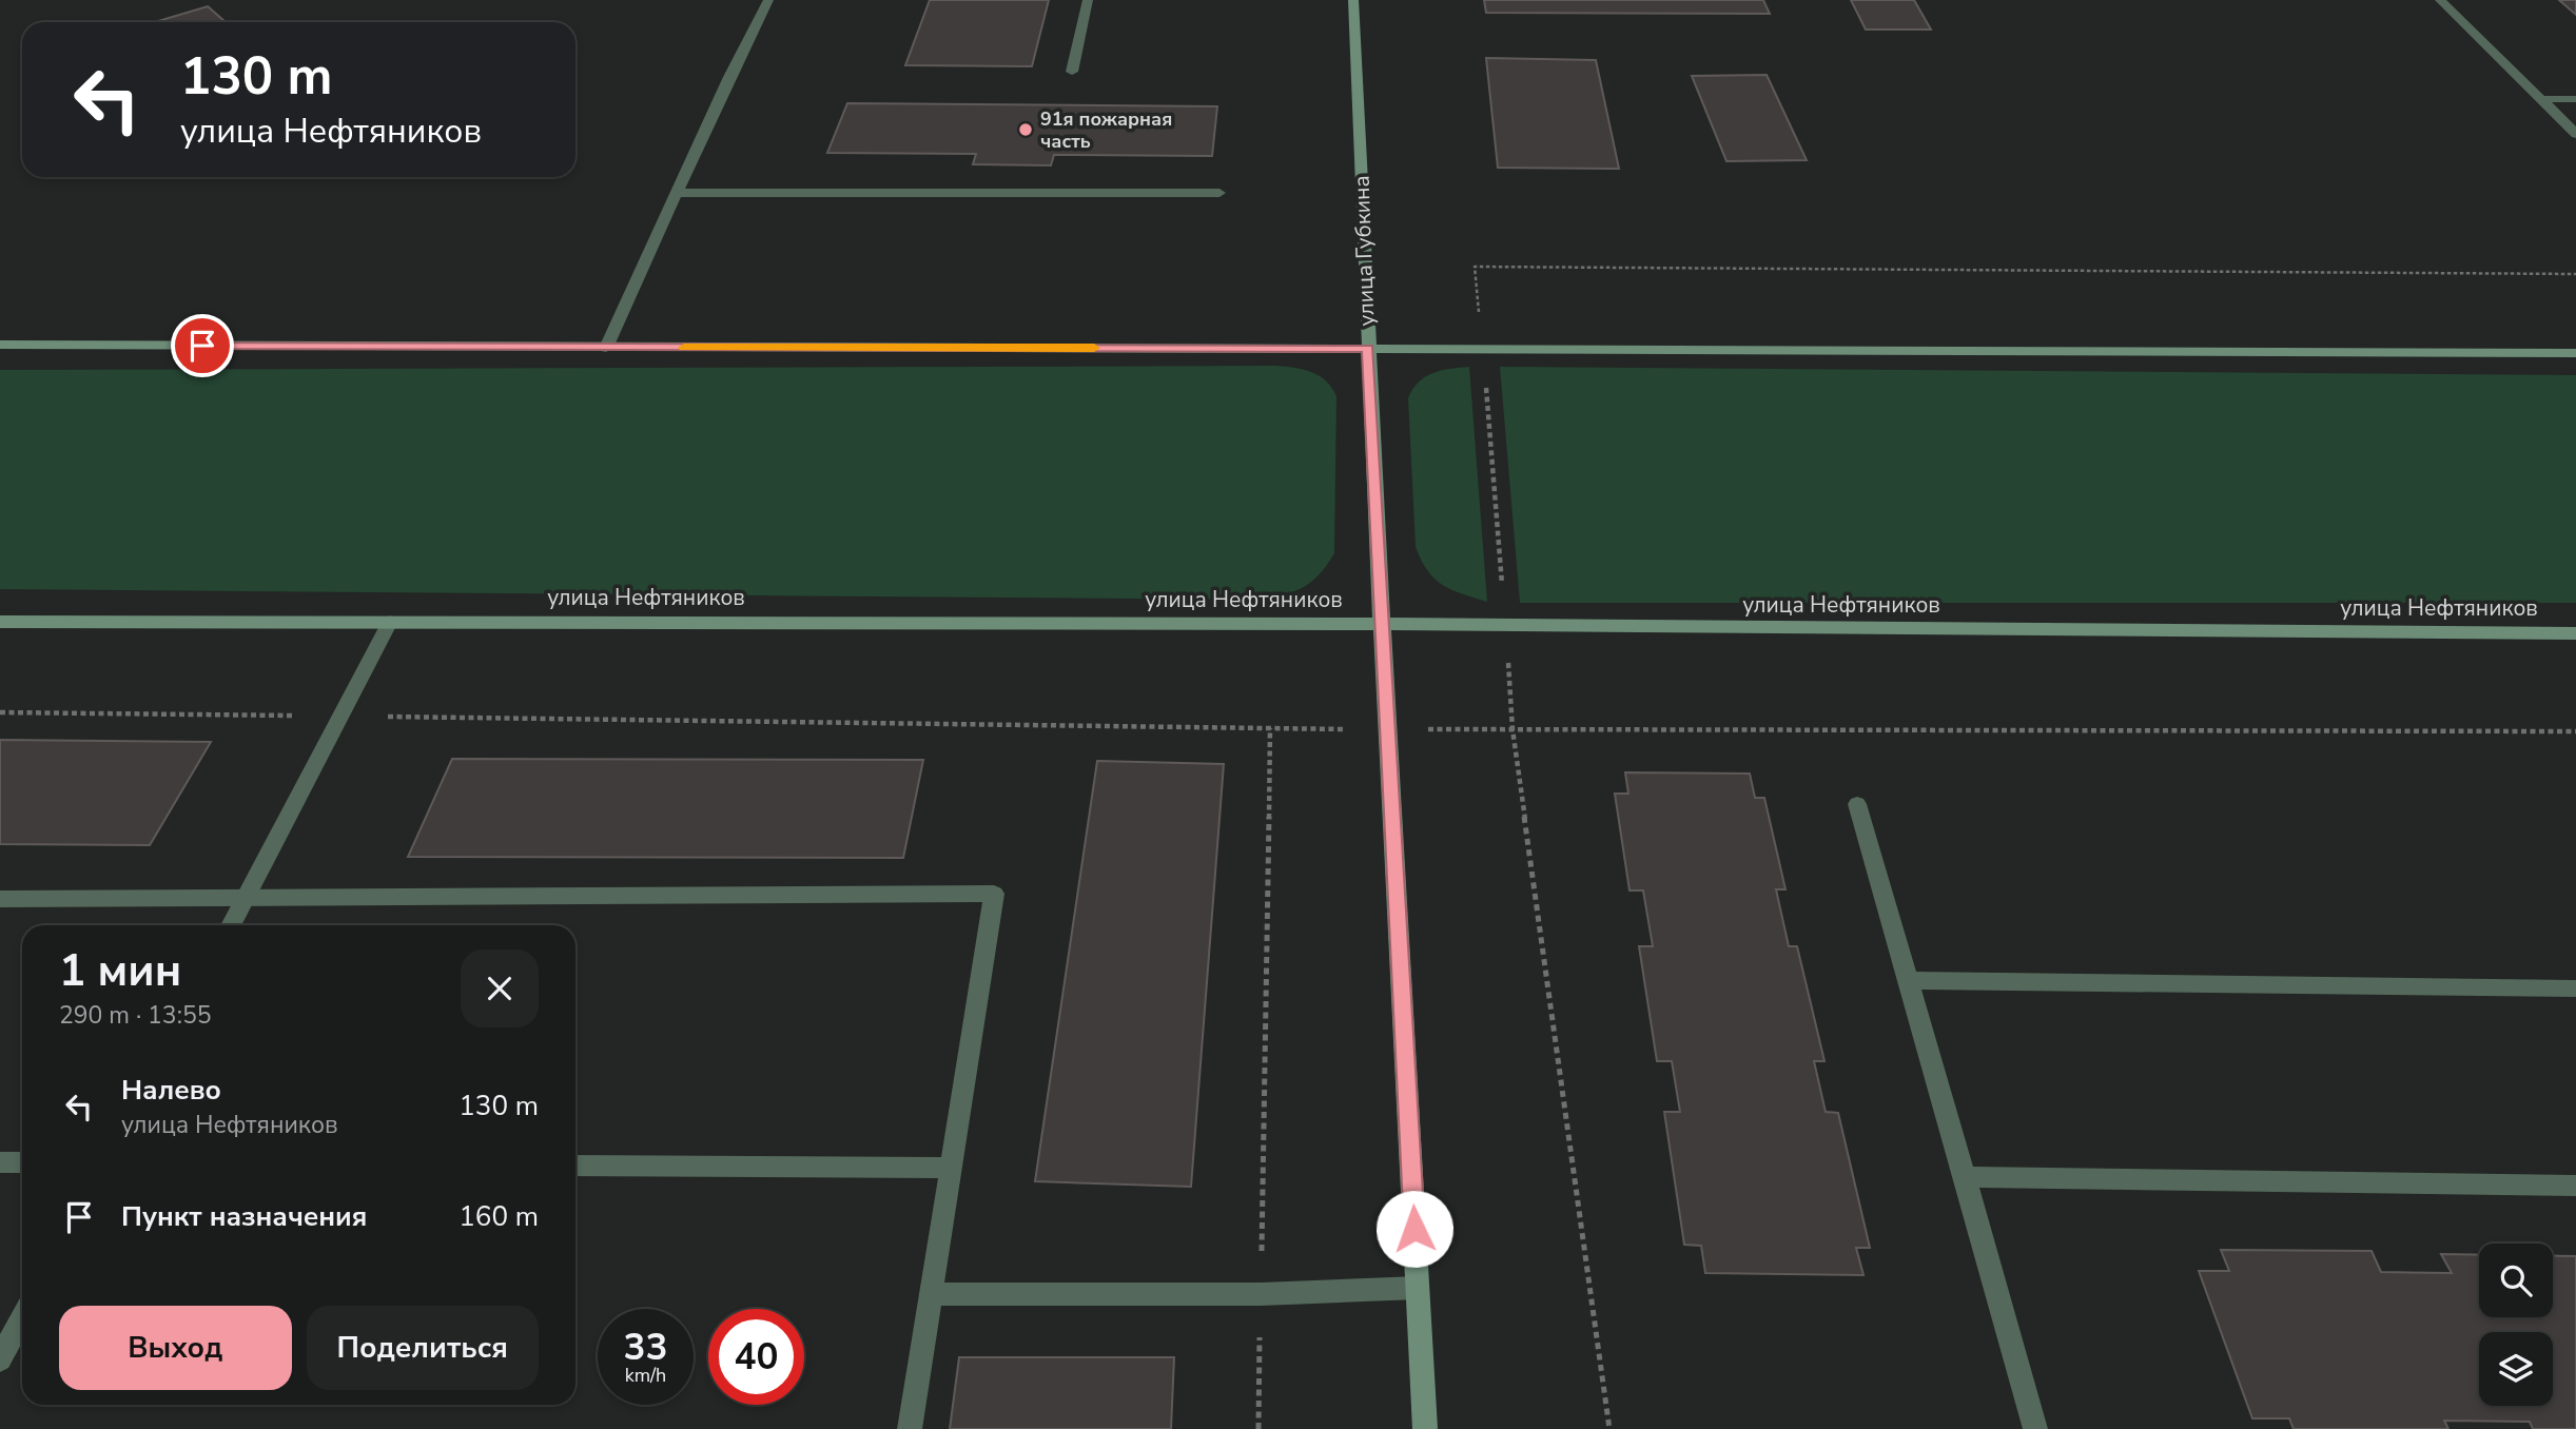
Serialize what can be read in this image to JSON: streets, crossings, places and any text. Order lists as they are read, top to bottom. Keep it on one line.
{"streets":{"main road":["улица Губкина","улица Нефтяников"]},"crossings":[["улица Губкина","улица Нефтяников"]],"places":["91я пожарная часть"],"page":{"turn":["130 m","улица Нефтяников"],"heading":["1 мин","290 m · 13:55"],"list":[{"name":"Налево","note":"улица Нефтяников","value":"130 m"},{"name":"Пункт назначения","value":"160 m"}],"buttons":["Выход","Поделиться"],"speed":"33 km/h","limit":"40"}}
